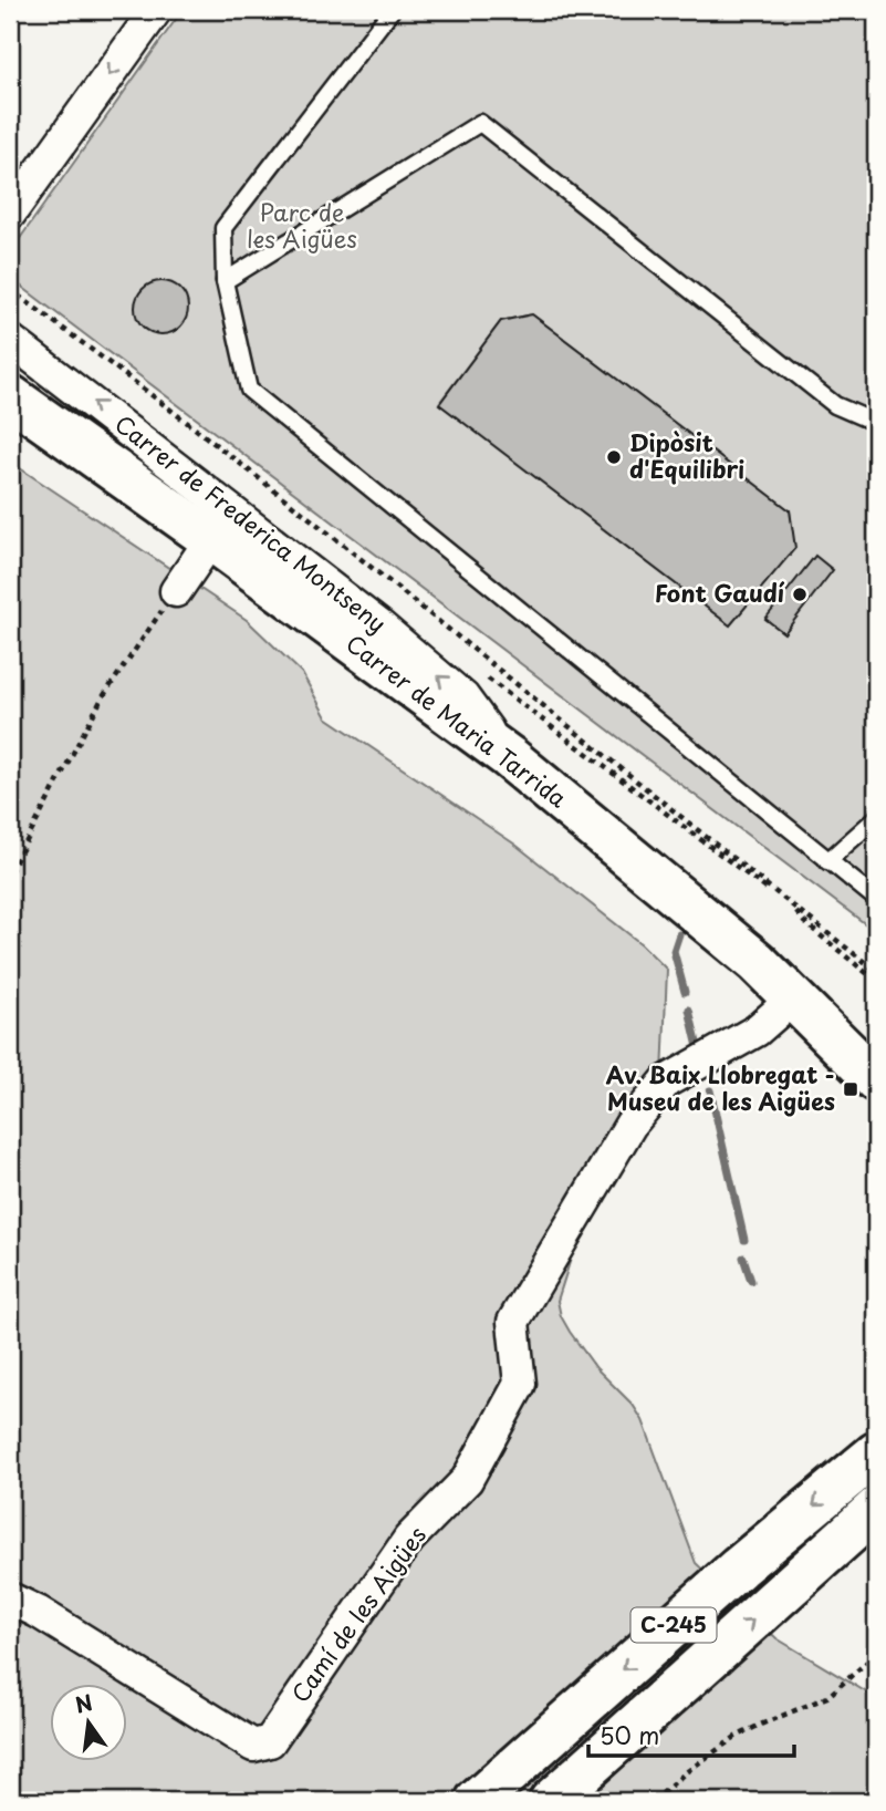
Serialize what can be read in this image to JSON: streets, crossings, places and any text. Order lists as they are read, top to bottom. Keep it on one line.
{"streets":{"main road":["Carrer de Maria Tarrida","C-245"],"street":["Carrer de Frederica Montseny","Camí de les Aigües"]},"crossings":[["Carrer de Frederica Montseny","Carrer de Maria Tarrida"],["Carrer de Maria Tarrida","Camí de les Aigües"]],"one_way":["Carrer de Frederica Montseny"],"parks":["Parc de les Aigües"],"places":{"other":["Dipòsit d'Equilibri","Font Gaudí"],"transit":["Av. Baix Llobregat - Museu de les Aigües"]},"scale_bar":"50 m","north":"top"}
